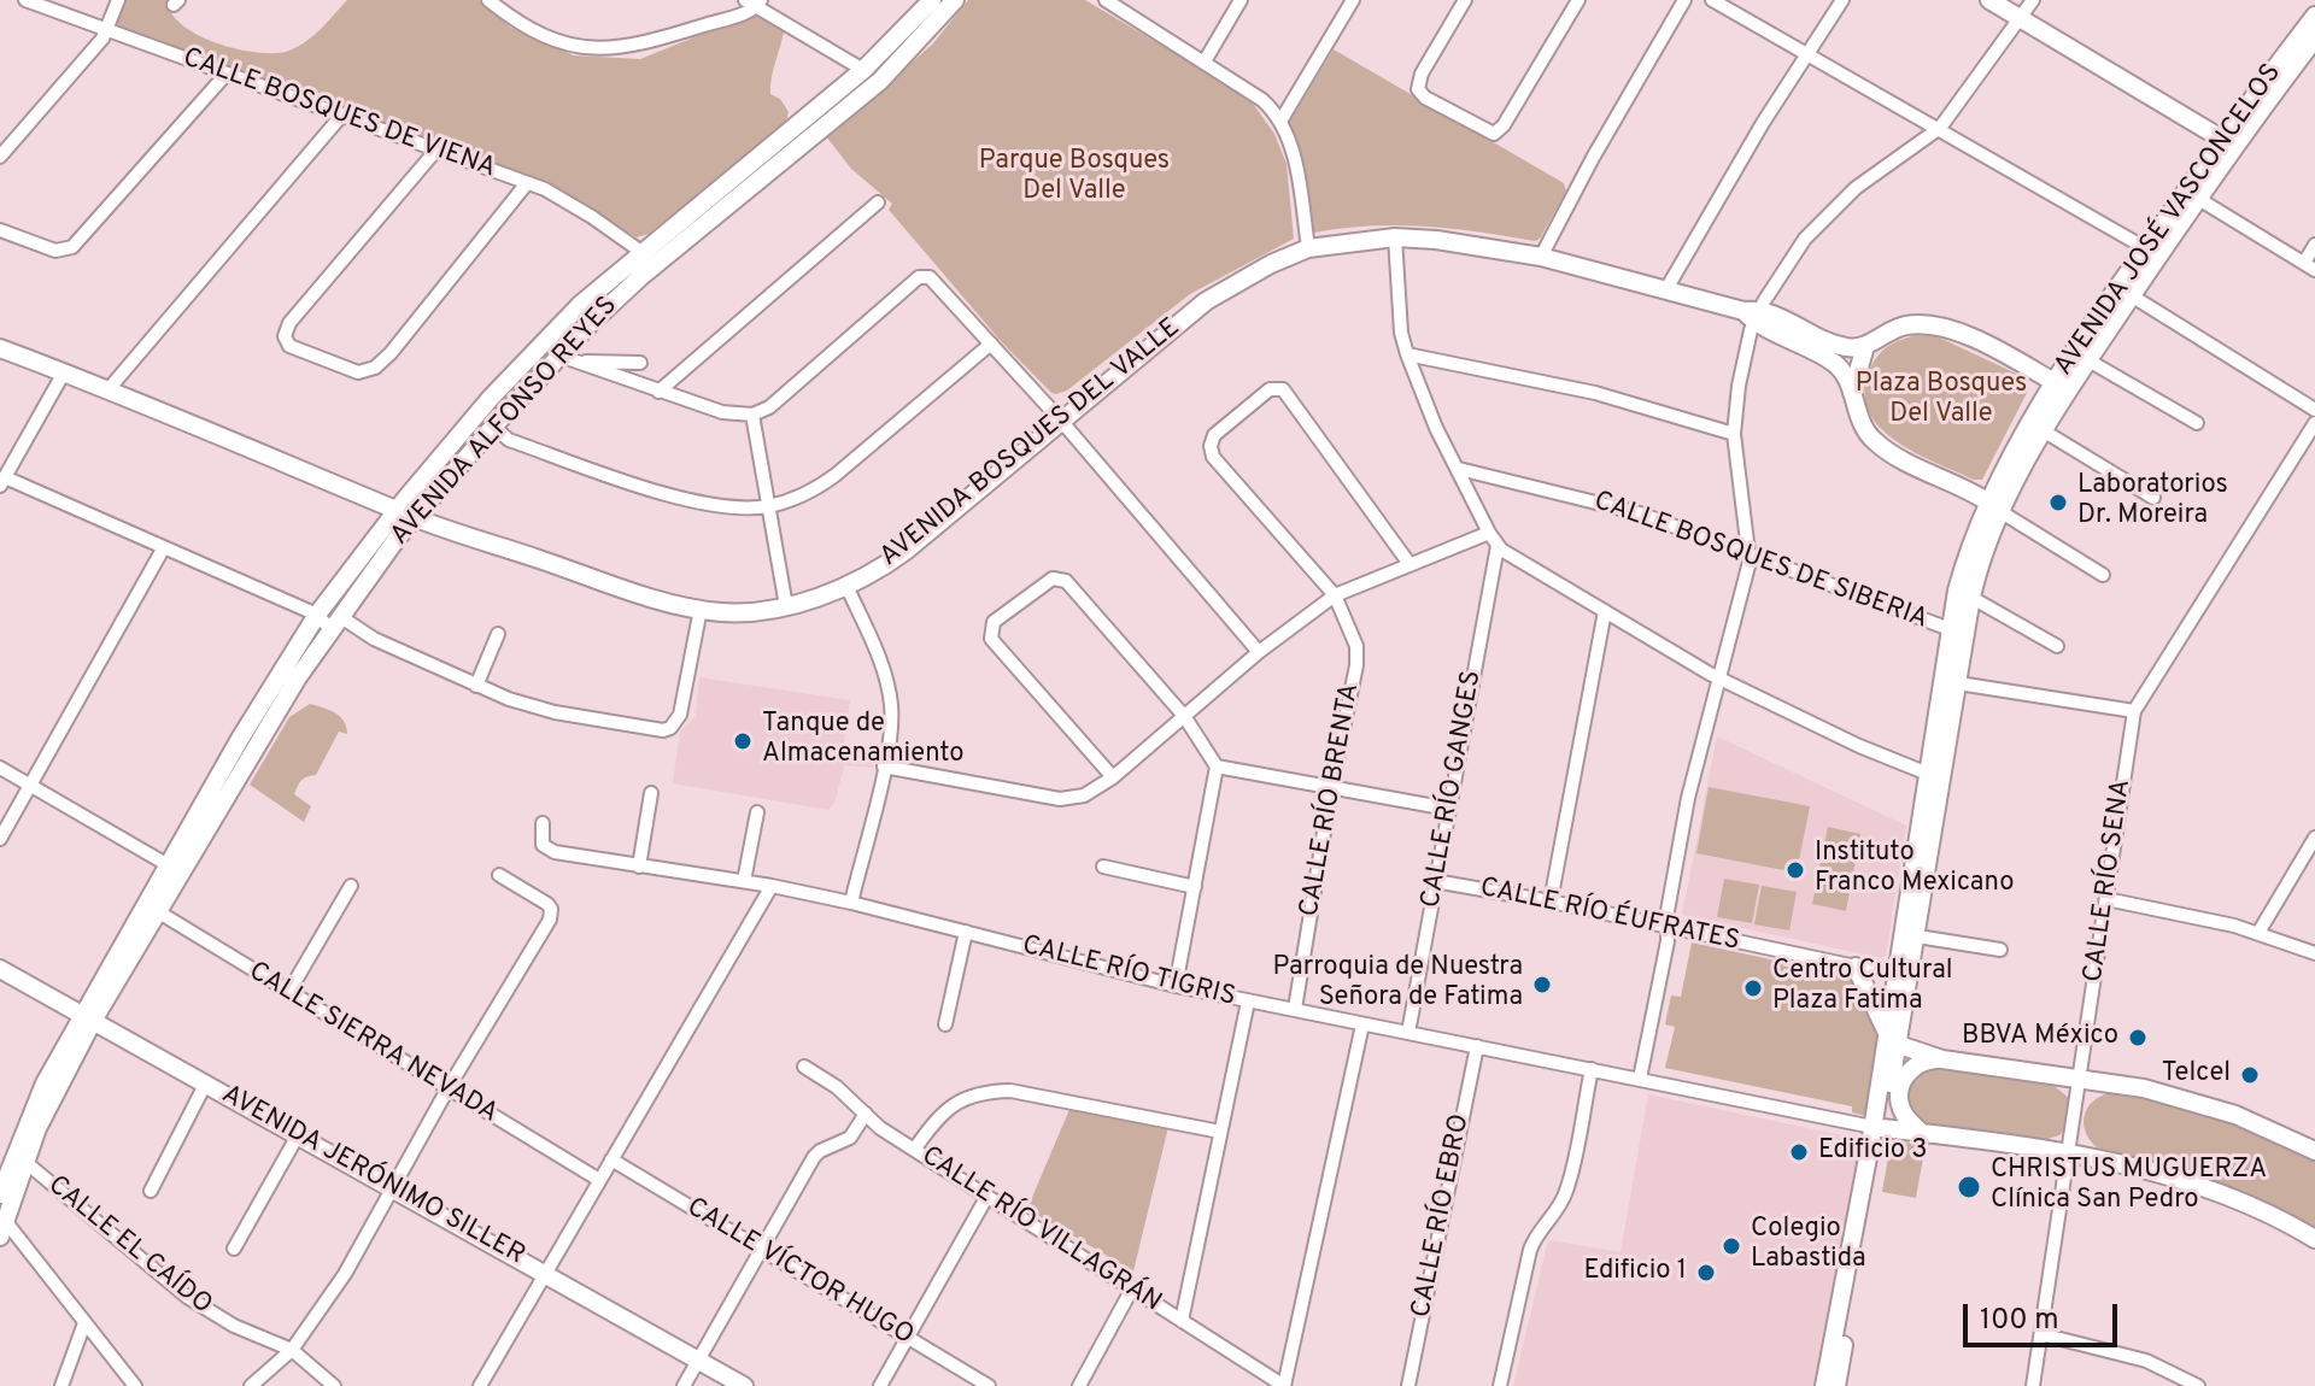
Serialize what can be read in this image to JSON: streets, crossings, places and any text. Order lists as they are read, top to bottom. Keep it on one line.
{"streets":{"main road":["AVENIDA JOSÉ VASCONCELOS","AVENIDA ALFONSO REYES","AVENIDA BOSQUES DEL VALLE","AVENIDA JERÓNIMO SILLER"],"street":["CALLE BOSQUES DE VIENA","CALLE BOSQUES DE SIBERIA","CALLE RÍO GANGES","CALLE RÍO BRENTA","CALLE RÍO SENA","CALLE RÍO ÉUFRATES","CALLE RÍO TIGRIS","CALLE SIERRA NEVADA","CALLE RÍO EBRO","CALLE RÍO VILLAGRÁN","CALLE EL CAÍDO","CALLE VÍCTOR HUGO"]},"crossings":[["CALLE BOSQUES DE VIENA","AVENIDA ALFONSO REYES"],["AVENIDA JOSÉ VASCONCELOS","AVENIDA BOSQUES DEL VALLE"],["AVENIDA JOSÉ VASCONCELOS","CALLE BOSQUES DE SIBERIA"],["AVENIDA JOSÉ VASCONCELOS","CALLE RÍO ÉUFRATES"],["AVENIDA JOSÉ VASCONCELOS","CALLE RÍO TIGRIS"],["AVENIDA ALFONSO REYES","AVENIDA BOSQUES DEL VALLE"],["AVENIDA ALFONSO REYES","CALLE SIERRA NEVADA"],["AVENIDA ALFONSO REYES","AVENIDA JERÓNIMO SILLER"],["AVENIDA ALFONSO REYES","CALLE EL CAÍDO"],["CALLE RÍO GANGES","CALLE RÍO ÉUFRATES"],["CALLE RÍO GANGES","CALLE RÍO TIGRIS"],["CALLE RÍO BRENTA","CALLE RÍO TIGRIS"],["CALLE RÍO TIGRIS","CALLE RÍO EBRO"]],"parks":["Parque Bosques Del Valle","Plaza Bosques Del Valle"],"places":["Laboratorios Dr. Moreira","Tanque de Almacenamiento","Instituto Franco Mexicano","Parroquia de Nuestra Señora de Fatima","Centro Cultural Plaza Fatima","BBVA México","Telcel","Edificio 3","CHRISTUS MUGUERZA Clínica San Pedro","Colegio Labastida","Edificio 1"],"scale_bar":"100 m"}
